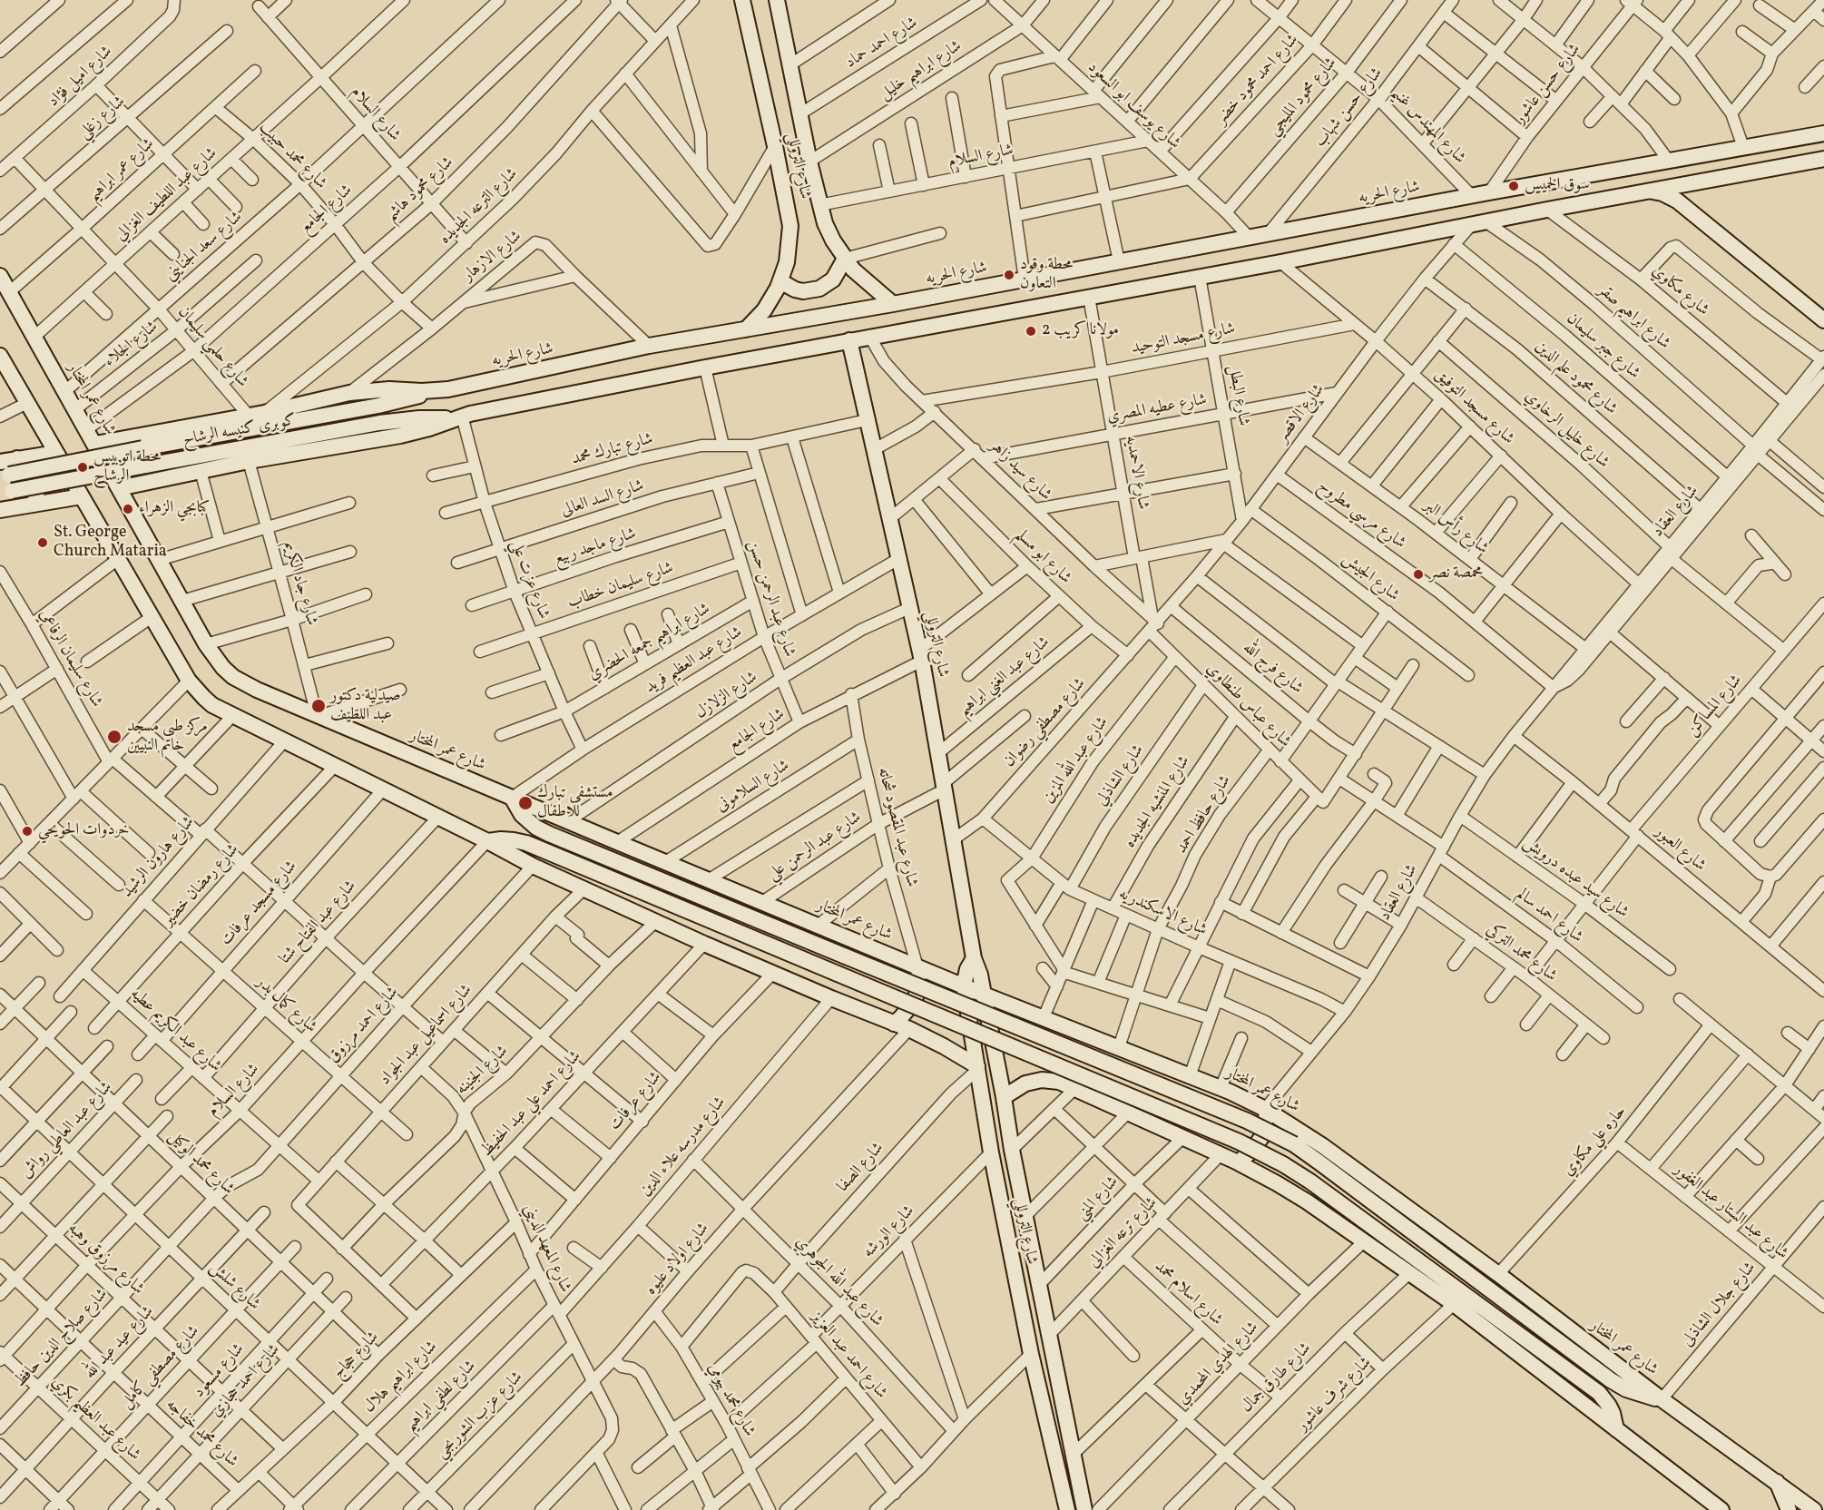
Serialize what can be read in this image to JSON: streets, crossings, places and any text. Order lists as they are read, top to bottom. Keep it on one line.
{"streets":{"main road":["شارع التروللي","شارع الحريه","شارع عمر المختار","كوبرى كنيسه الرشاح"],"street":["شارع احمد حماد","شارع ابراهيم خليل","شارع اميل فؤاد","شارع احمد محمود خضر","شارع حسن عاشور","شارع محمود المليجي","شارع يوسف ابو السعود","شارع حسن شهاب","شارع السلام","شارع زغلي","شارع المهندس غنيم","شارع محمد حبيب","شارع عمر ابراهيم","شارع محمود هاشم","شارع عبد اللطيف الغزالي","شارع الترعه الجديده","شارع الجامع","شارع سعد الجنايني","شارع الازهار","شارع مكاوي","شارع ابراهيم صقر","شارع مسجد التوحيد","شارع الجلاء","شارع جبر سليمان","شارع حلمي سليمان","شارع محمود علم الدين","شارع البطل","شارع مسجد التوفيق","شارع عطيه المصري","شارع الاقصر","شارع خليل الرخاوي","شارع تبارك محمد","شارع سيد زاهر","شارع الاحمديه","شارع السد العالى","شارع العقاد","شارع مرسي مطروح","شارع رأس البر","شارع ماجد ربيع","شارع ابو مسلم","شارع الجيش","شارع عزت علي","شارع جاد الكريم","شارع سليمان خطاب","شارع عبد الرحمن حسن","شارع ابراهيم جمعه الحضري","شارع سليمان الرفاعي","شارع عبد العظيم فريد","شارع فرج الله","شارع عبد الغني ابراهيم","شارع الزلازل","شارع عباس طنطاوي","شارع المساكن","شارع مصطفي رضوان","شارع عبد الله المزين","شارع الشاذلي","شارع السلامونى","شارع المنشيه الجديده","شارع حافظ احمد","شارع عبد المقصود شحاته","شارع عبد الرحمن علي","شارع العبور","شارع هارون الرشيد","شارع سيد عبده درويش","شارع رمضان خضير","شارع مسجد عرفات","شارع الاسكندريه","شارع احمد سالم","شارع عبد الفتاح شتا","شارع محمد التركي","شارع كمال بدر","شارع احمد مرزوق","شارع عبد الكريم عطيه","شارع اسماعيل عبد الجواد","شارع الجنينه","شارع عرفات","شارع احمد علي عبد الحفيظ","شارع عبد العاطي رواش","حاره علي مكاوي","شارع مدرسه علاء الدين","شارع محمد الوكيل","شارع الصفا","شارع المني","شارع عبد الستار عبد الغفور","شارع الورشه","شارع ترعه الغزالي","شارع المعهد الديني","شارع مرزوق وهبه","شارع اولاد عليوه","شارع عبد الله الجوهري","شارع شلش","شارع اسلام محمد","شارع جلال الشاذلى","شارع صلاح الدين حافظ","شارع عيد عبد الله","شارع حجاج","شارع احمد عبد العزيز","شارع الهدي المحمدي","شارع مصطفي كامل","شارع مسعود","شارع ابراهيم هلال","شارع طارق جمال","شارع احمد حجازي","شارع شرف عاشور","شارع لطفي ابراهيم","شارع محمد بيومي","شارع عزب الشوربجي","شارع عبد العظيم بكري","شارع محمد خفاجه"]},"crossings":[["شارع احمد حماد","شارع التروللي"],["شارع ابراهيم خليل","شارع يوسف ابو السعود"],["شارع ابراهيم خليل","شارع التروللي"],["شارع اميل فؤاد","شارع حلمي سليمان"],["شارع احمد محمود خضر","شارع يوسف ابو السعود"],["شارع احمد محمود خضر","شارع المهندس غنيم"],["شارع حسن عاشور","شارع الحريه"],["شارع محمود المليجي","شارع يوسف ابو السعود"],["شارع محمود المليجي","شارع المهندس غنيم"],["شارع يوسف ابو السعود","شارع السلام"],["شارع يوسف ابو السعود","شارع الحريه"],["شارع حسن شهاب","شارع المهندس غنيم"],["شارع حسن شهاب","شارع الحريه"],["شارع السلام","شارع التروللي"],["شارع السلام","شارع محمود هاشم"],["شارع السلام","شارع عبد اللطيف الغزالي"],["شارع السلام","شارع الترعه الجديده"],["شارع السلام","شارع الجامع"],["شارع السلام","شارع سعد الجنايني"],["شارع السلام","شارع سليمان الرفاعي"],["شارع السلام","شارع كمال بدر"],["شارع السلام","شارع عبد الكريم عطيه"],["شارع السلام","شارع محمد الوكيل"],["شارع السلام","شارع مرزوق وهبه"],["شارع السلام","شارع شلش"],["شارع السلام","شارع عبد العظيم بكري"],["شارع السلام","شارع محمد خفاجه"],["شارع زغلي","شارع حلمي سليمان"],["شارع المهندس غنيم","شارع الحريه"],["شارع محمد حبيب","شارع عمر ابراهيم"],["شارع محمد حبيب","شارع محمود هاشم"],["شارع محمد حبيب","شارع عبد اللطيف الغزالي"],["شارع محمد حبيب","شارع الترعه الجديده"],["شارع محمد حبيب","شارع الجامع"],["شارع محمد حبيب","شارع سعد الجنايني"],["شارع محمد حبيب","شارع الازهار"],["شارع التروللي","شارع الحريه"],["شارع التروللي","شارع الجامع"],["شارع التروللي","شارع عمر المختار"],["شارع التروللي","شارع تبارك محمد"],["شارع التروللي","شارع عبد العظيم فريد"],["شارع التروللي","شارع عبد الغني ابراهيم"],["شارع التروللي","شارع الزلازل"],["شارع التروللي","شارع مصطفي رضوان"],["شارع التروللي","شارع عبد الرحمن علي"],["شارع التروللي","شارع الصفا"],["شارع التروللي","شارع المني"],["شارع التروللي","شارع الورشه"],["شارع التروللي","شارع ترعه الغزالي"],["شارع عمر ابراهيم","شارع حلمي سليمان"],["شارع عمر ابراهيم","شارع عمر المختار"],["شارع محمود هاشم","شارع حلمي سليمان"],["شارع الحريه","شارع الترعه الجديده"],["شارع الحريه","شارع الازهار"],["شارع الحريه","شارع حلمي سليمان"],["شارع الحريه","شارع عمر المختار"],["شارع الحريه","كوبرى كنيسه الرشاح"],["شارع عبد اللطيف الغزالي","شارع حلمي سليمان"],["شارع عبد اللطيف الغزالي","شارع عمر المختار"],["شارع الترعه الجديده","شارع حلمي سليمان"],["شارع الجامع","شارع حلمي سليمان"],["شارع الجامع","شارع عمر المختار"],["شارع الجامع","شارع ابو مسلم"],["شارع الجامع","شارع عبد الرحمن حسن"],["شارع الجامع","شارع عبد المقصود شحاته"],["شارع سعد الجنايني","شارع حلمي سليمان"],["شارع سعد الجنايني","شارع عمر المختار"],["شارع مكاوي","شارع العقاد"],["شارع ابراهيم صقر","شارع الاقصر"],["شارع ابراهيم صقر","شارع العقاد"],["شارع مسجد التوحيد","شارع البطل"],["شارع مسجد التوحيد","شارع مسجد التوفيق"],["شارع مسجد التوحيد","شارع سيد زاهر"],["شارع مسجد التوحيد","شارع الاحمديه"],["شارع الجلاء","شارع حلمي سليمان"],["شارع الجلاء","شارع عمر المختار"],["شارع جبر سليمان","شارع الاقصر"],["شارع جبر سليمان","شارع العقاد"],["شارع محمود علم الدين","شارع الاقصر"],["شارع محمود علم الدين","شارع العقاد"],["شارع البطل","شارع عطيه المصري"],["شارع البطل","شارع الاقصر"],["شارع عمر المختار","شارع العقاد"],["شارع عمر المختار","شارع جاد الكريم"],["شارع عمر المختار","شارع عبد العظيم فريد"],["شارع عمر المختار","شارع الزلازل"],["شارع عمر المختار","شارع السلامونى"],["شارع عمر المختار","شارع حافظ احمد"],["شارع عمر المختار","شارع عبد المقصود شحاته"],["شارع عمر المختار","شارع عبد الرحمن علي"],["شارع عمر المختار","حاره علي مكاوي"],["شارع عمر المختار","شارع جلال الشاذلى"],["شارع مسجد التوفيق","شارع الاقصر"],["شارع مسجد التوفيق","شارع العقاد"],["شارع عطيه المصري","شارع الاقصر"],["شارع عطيه المصري","شارع سيد زاهر"],["شارع عطيه المصري","شارع الاحمديه"],["شارع الاقصر","شارع سيد زاهر"],["شارع الاقصر","شارع الاحمديه"],["شارع الاقصر","شارع مرسي مطروح"],["شارع الاقصر","شارع رأس البر"],["شارع الاقصر","شارع الجيش"],["شارع الاقصر","شارع فرج الله"],["شارع الاقصر","شارع مصطفي رضوان"],["شارع خليل الرخاوي","شارع العقاد"],["شارع خليل الرخاوي","شارع المساكن"],["كوبرى كنيسه الرشاح","شارع عزت علي"],["شارع تبارك محمد","شارع عزت علي"],["شارع سيد زاهر","شارع الاحمديه"],["شارع سيد زاهر","شارع مصطفي رضوان"],["شارع الاحمديه","شارع مصطفي رضوان"],["شارع السد العالى","شارع عزت علي"],["شارع السد العالى","شارع عبد الرحمن حسن"],["شارع العقاد","شارع مرسي مطروح"],["شارع العقاد","شارع رأس البر"],["شارع العقاد","شارع العبور"],["شارع العقاد","شارع سيد عبده درويش"],["شارع العقاد","شارع الاسكندريه"],["شارع العقاد","شارع احمد سالم"],["شارع العقاد","شارع محمد التركي"],["شارع ماجد ربيع","شارع عزت علي"],["شارع ماجد ربيع","شارع عبد الرحمن حسن"],["شارع ابو مسلم","شارع عبد الغني ابراهيم"],["شارع ابو مسلم","شارع مصطفي رضوان"],["شارع عزت علي","شارع سليمان خطاب"],["شارع عزت علي","شارع ابراهيم جمعه الحضري"],["شارع عزت علي","شارع عبد العظيم فريد"],["شارع سليمان خطاب","شارع عبد الرحمن حسن"],["شارع عبد الرحمن حسن","شارع ابراهيم جمعه الحضري"],["شارع عبد الرحمن حسن","شارع عبد العظيم فريد"],["شارع عبد الرحمن حسن","شارع الزلازل"],["شارع سليمان الرفاعي","شارع هارون الرشيد"],["شارع سليمان الرفاعي","شارع رمضان خضير"],["شارع سليمان الرفاعي","شارع مسجد عرفات"],["شارع سليمان الرفاعي","شارع عبد الفتاح شتا"],["شارع سليمان الرفاعي","شارع احمد مرزوق"],["شارع سليمان الرفاعي","شارع اسماعيل عبد الجواد"],["شارع عباس طنطاوي","شارع مصطفي رضوان"],["شارع عباس طنطاوي","شارع عبد الله المزين"],["شارع عباس طنطاوي","شارع الشاذلي"],["شارع عباس طنطاوي","شارع المنشيه الجديده"],["شارع عباس طنطاوي","شارع حافظ احمد"],["شارع المساكن","شارع العبور"],["شارع المساكن","شارع سيد عبده درويش"],["شارع المساكن","شارع احمد سالم"],["شارع المساكن","شارع محمد التركي"],["شارع مصطفي رضوان","شارع الاسكندريه"],["شارع عبد الله المزين","شارع الشاذلي"],["شارع عبد الله المزين","شارع الاسكندريه"],["شارع الشاذلي","شارع الاسكندريه"],["شارع السلامونى","شارع عبد المقصود شحاته"],["شارع المنشيه الجديده","شارع الاسكندريه"],["شارع حافظ احمد","شارع الاسكندريه"],["شارع عبد المقصود شحاته","شارع عبد الرحمن علي"],["شارع هارون الرشيد","شارع كمال بدر"],["شارع هارون الرشيد","شارع عبد الكريم عطيه"],["شارع رمضان خضير","شارع كمال بدر"],["شارع رمضان خضير","شارع عبد الكريم عطيه"],["شارع مسجد عرفات","شارع كمال بدر"],["شارع مسجد عرفات","شارع عبد الكريم عطيه"],["شارع عبد الفتاح شتا","شارع كمال بدر"],["شارع عبد الفتاح شتا","شارع عبد الكريم عطيه"],["شارع كمال بدر","شارع احمد مرزوق"],["شارع كمال بدر","شارع اسماعيل عبد الجواد"],["شارع احمد مرزوق","شارع عبد الكريم عطيه"],["شارع احمد مرزوق","شارع محمد الوكيل"],["شارع احمد مرزوق","شارع صلاح الدين حافظ"],["شارع عبد الكريم عطيه","شارع اسماعيل عبد الجواد"],["شارع اسماعيل عبد الجواد","شارع الجنينه"],["شارع اسماعيل عبد الجواد","شارع المعهد الديني"],["شارع الجنينه","شارع المعهد الديني"],["شارع عرفات","شارع المعهد الديني"],["شارع احمد علي عبد الحفيظ","شارع المعهد الديني"],["شارع عبد العاطي رواش","شارع محمد الوكيل"],["شارع عبد العاطي رواش","شارع مرزوق وهبه"],["شارع عبد العاطي رواش","شارع شلش"],["حاره علي مكاوي","شارع عبد الستار عبد الغفور"],["شارع مدرسه علاء الدين","شارع المعهد الديني"],["شارع مدرسه علاء الدين","شارع عبد الله الجوهري"],["شارع مدرسه علاء الدين","شارع لطفي ابراهيم"],["شارع محمد الوكيل","شارع صلاح الدين حافظ"],["شارع محمد الوكيل","شارع عيد عبد الله"],["شارع محمد الوكيل","شارع حجاج"],["شارع محمد الوكيل","شارع مصطفي كامل"],["شارع محمد الوكيل","شارع مسعود"],["شارع محمد الوكيل","شارع احمد حجازي"],["شارع الصفا","شارع عبد الله الجوهري"],["شارع الصفا","شارع احمد عبد العزيز"],["شارع عبد الستار عبد الغفور","شارع جلال الشاذلى"],["شارع الورشه","شارع عبد الله الجوهري"],["شارع الورشه","شارع احمد عبد العزيز"],["شارع الورشه","شارع محمد بيومي"],["شارع ترعه الغزالي","شارع اسلام محمد"],["شارع المعهد الديني","شارع اولاد عليوه"],["شارع المعهد الديني","شارع حجاج"],["شارع المعهد الديني","شارع ابراهيم هلال"],["شارع المعهد الديني","شارع لطفي ابراهيم"],["شارع المعهد الديني","شارع عزب الشوربجي"],["شارع مرزوق وهبه","شارع صلاح الدين حافظ"],["شارع مرزوق وهبه","شارع عيد عبد الله"],["شارع مرزوق وهبه","شارع حجاج"],["شارع مرزوق وهبه","شارع مصطفي كامل"],["شارع مرزوق وهبه","شارع مسعود"],["شارع مرزوق وهبه","شارع احمد حجازي"],["شارع اولاد عليوه","شارع عبد الله الجوهري"],["شارع اولاد عليوه","شارع محمد بيومي"],["شارع شلش","شارع صلاح الدين حافظ"],["شارع شلش","شارع عيد عبد الله"],["شارع شلش","شارع حجاج"],["شارع شلش","شارع مصطفي كامل"],["شارع شلش","شارع مسعود"],["شارع شلش","شارع ابراهيم هلال"],["شارع شلش","شارع احمد حجازي"],["شارع شلش","شارع لطفي ابراهيم"],["شارع شلش","شارع عزب الشوربجي"],["شارع اسلام محمد","شارع الهدي المحمدي"],["شارع اسلام محمد","شارع طارق جمال"],["شارع صلاح الدين حافظ","شارع عبد العظيم بكري"],["شارع صلاح الدين حافظ","شارع محمد خفاجه"],["شارع عيد عبد الله","شارع عبد العظيم بكري"],["شارع عيد عبد الله","شارع محمد خفاجه"],["شارع حجاج","شارع محمد خفاجه"],["شارع احمد عبد العزيز","شارع محمد بيومي"],["شارع مصطفي كامل","شارع عبد العظيم بكري"],["شارع مصطفي كامل","شارع محمد خفاجه"],["شارع مسعود","شارع عبد العظيم بكري"],["شارع مسعود","شارع محمد خفاجه"],["شارع احمد حجازي","شارع عبد العظيم بكري"],["شارع احمد حجازي","شارع محمد خفاجه"]],"places":["سوق الخميس","محطة وقود التعاون","مولانا كريب 2","محطة اتوبيس الرشاح","كبابجي الزهراء","St. George Church Mataria","محمصة نصر","صيدلية دكتور عبد اللطيف","مركز طبي مسجد خاتم النبيين","مستشفى تبارك للاطفال","خردوات الحويحي"]}
